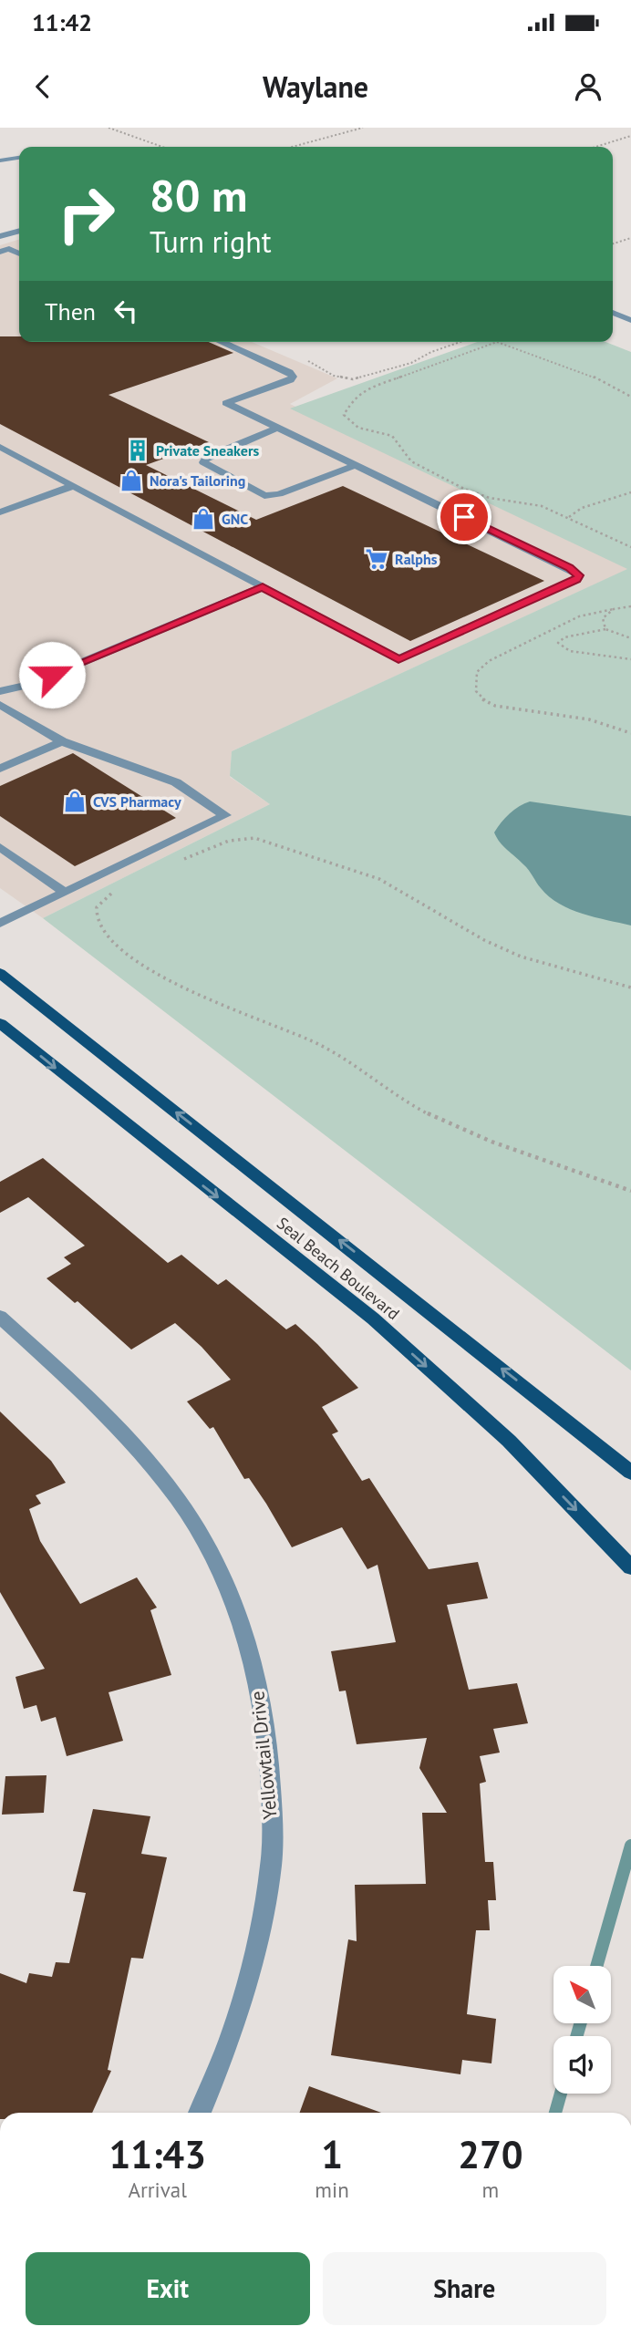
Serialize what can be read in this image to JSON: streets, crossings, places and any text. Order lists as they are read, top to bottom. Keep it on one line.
{"streets":{"main road":["Seal Beach Boulevard"],"street":["Yellowtail Drive"]},"places":{"building":["Private Sneakers"],"shop":["Nora's Tailoring","GNC","CVS Pharmacy"],"supermarket":["Ralphs"]},"north":"top left","page":{"status":"11:42","header":"Waylane","turn":["80 m","Turn right"],"then":"Then","eta":["11:43","Arrival","1","min","270","m"],"buttons":["Exit","Share"]}}
